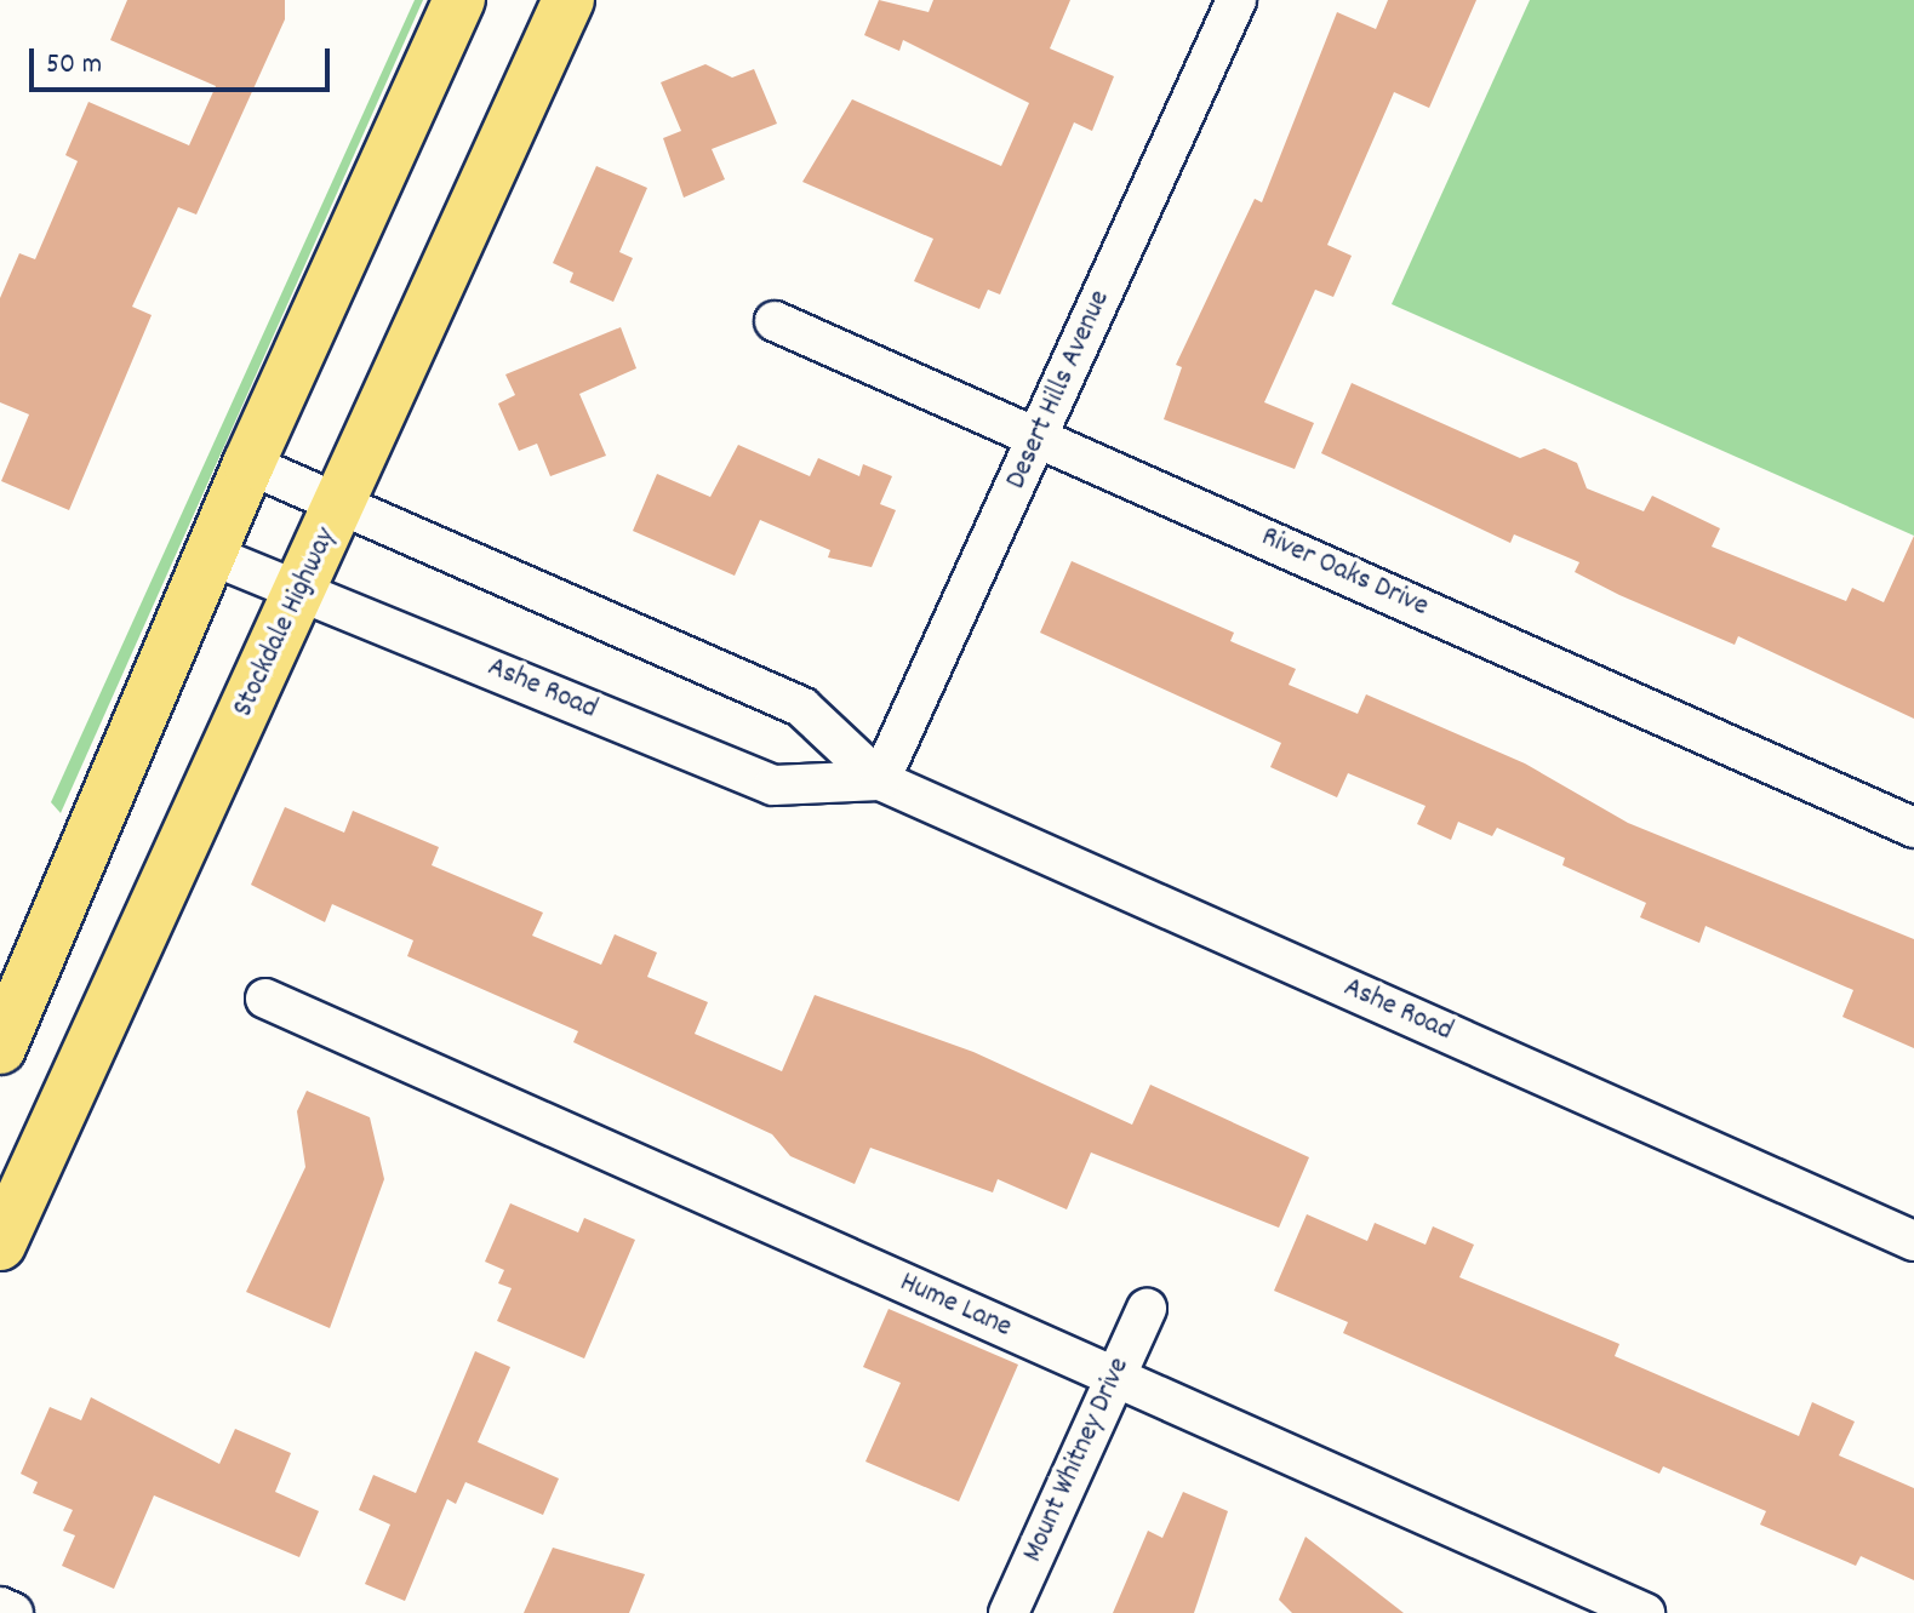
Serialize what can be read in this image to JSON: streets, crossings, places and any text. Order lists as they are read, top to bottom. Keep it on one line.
{"streets":{"main road":["Stockdale Highway"],"street":["Desert Hills Avenue","River Oaks Drive","Ashe Road","Hume Lane","Mount Whitney Drive"]},"crossings":[["Desert Hills Avenue","River Oaks Drive"],["Desert Hills Avenue","Ashe Road"],["Stockdale Highway","Ashe Road"],["Hume Lane","Mount Whitney Drive"]],"scale_bar":"50 m"}
